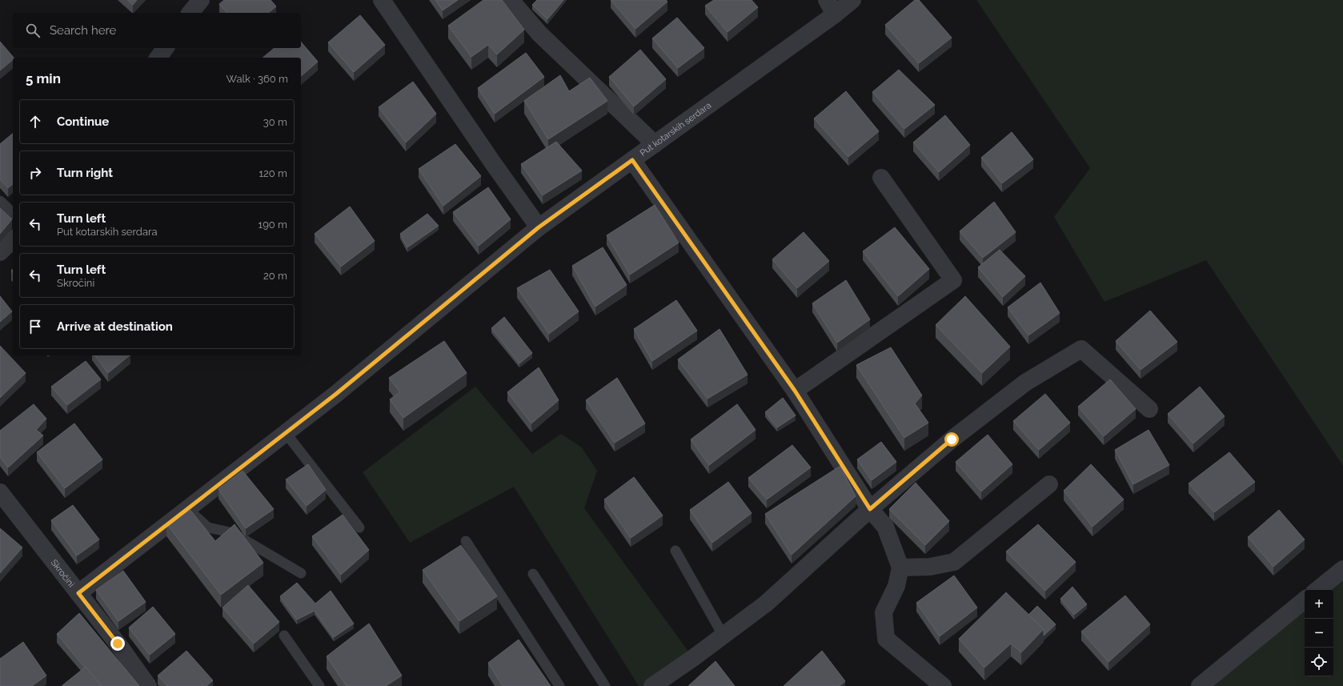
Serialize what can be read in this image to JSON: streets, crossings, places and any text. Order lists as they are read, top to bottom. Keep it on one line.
{"streets":{"street":["Put kotarskih serdara","Skročini"]},"crossings":[["Put kotarskih serdara","Skročini"]],"page":{"search":"Search here","heading":["5 min","Walk · 360 m"],"list":[["Continue","30 m"],["Turn right","120 m"],["Turn left","Put kotarskih serdara","190 m"],["Turn left","Skročini","20 m"],"Arrive at destination"],"map_buttons":["+","−"]}}
